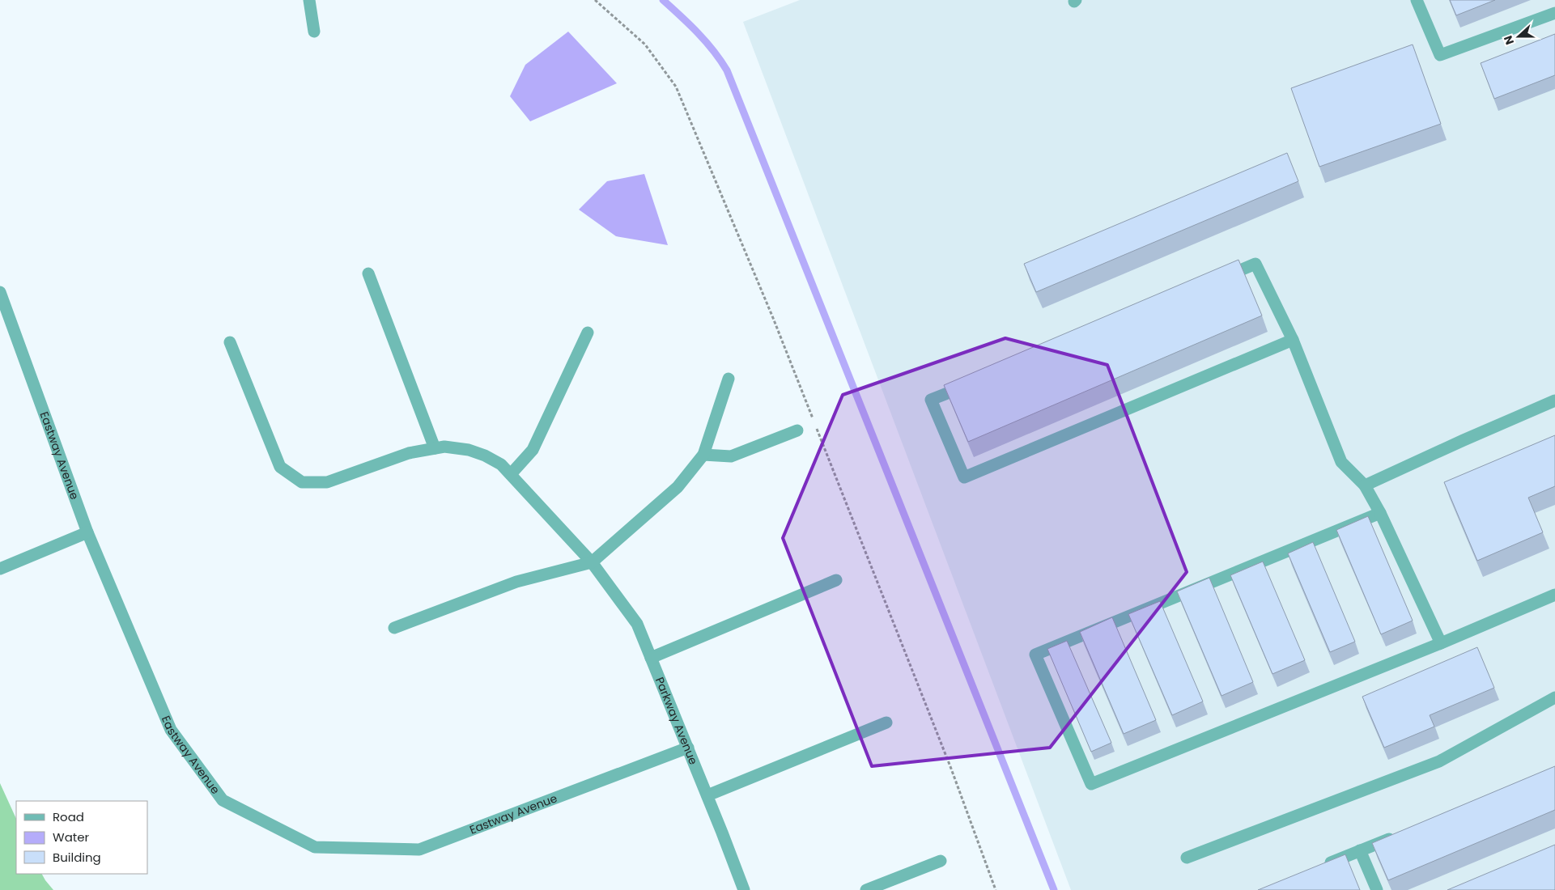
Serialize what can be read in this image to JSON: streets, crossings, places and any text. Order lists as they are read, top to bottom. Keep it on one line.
{"streets":{"street":["Eastway Avenue","Parkway Avenue"]},"crossings":[["Eastway Avenue","Parkway Avenue"]],"legend":["Road","Water","Building"],"north":"left"}
